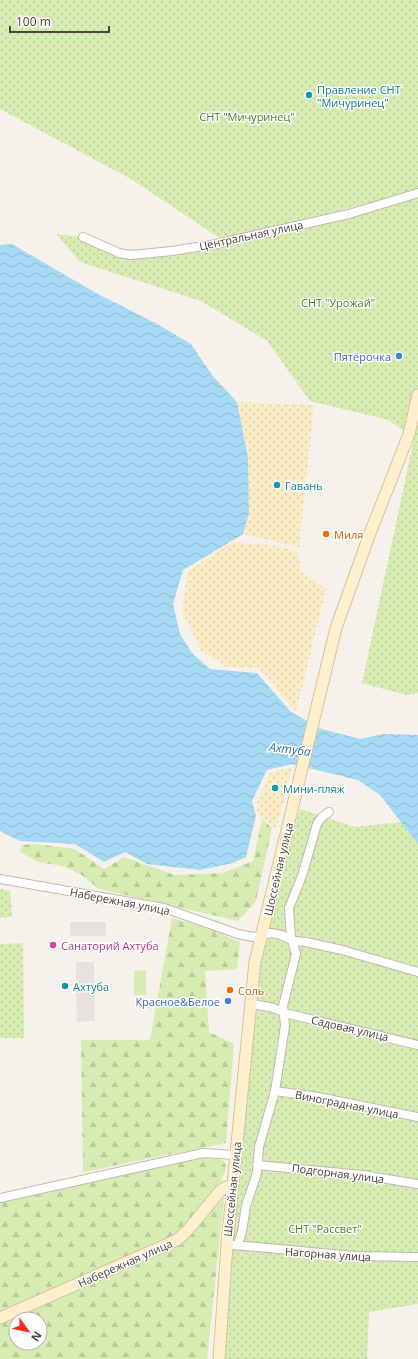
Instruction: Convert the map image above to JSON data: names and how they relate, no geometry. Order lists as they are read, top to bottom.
{
  "streets": {
    "street": [
      "Центральная улица",
      "Шоссейная улица",
      "Набережная улица",
      "Садовая улица",
      "Виноградная улица",
      "Подгорная улица",
      "Нагорная улица"
    ]
  },
  "crossings": [
    ["Шоссейная улица", "Набережная улица"],
    ["Шоссейная улица", "Садовая улица"],
    ["Шоссейная улица", "Нагорная улица"]
  ],
  "water": ["Ахтуба"],
  "parks": ["СНТ \"Мичуринец\"", "СНТ \"Урожай\"", "СНТ \"Рассвет\""],
  "places": [
    "Правление СНТ \"Мичуринец\"",
    "Пятёрочка",
    "Гавань",
    "Миля",
    "Мини-пляж",
    "Санаторий Ахтуба",
    "Ахтуба",
    "Соль",
    "Красное&Белое"
  ],
  "scale_bar": "100 m",
  "north": "bottom right"
}
